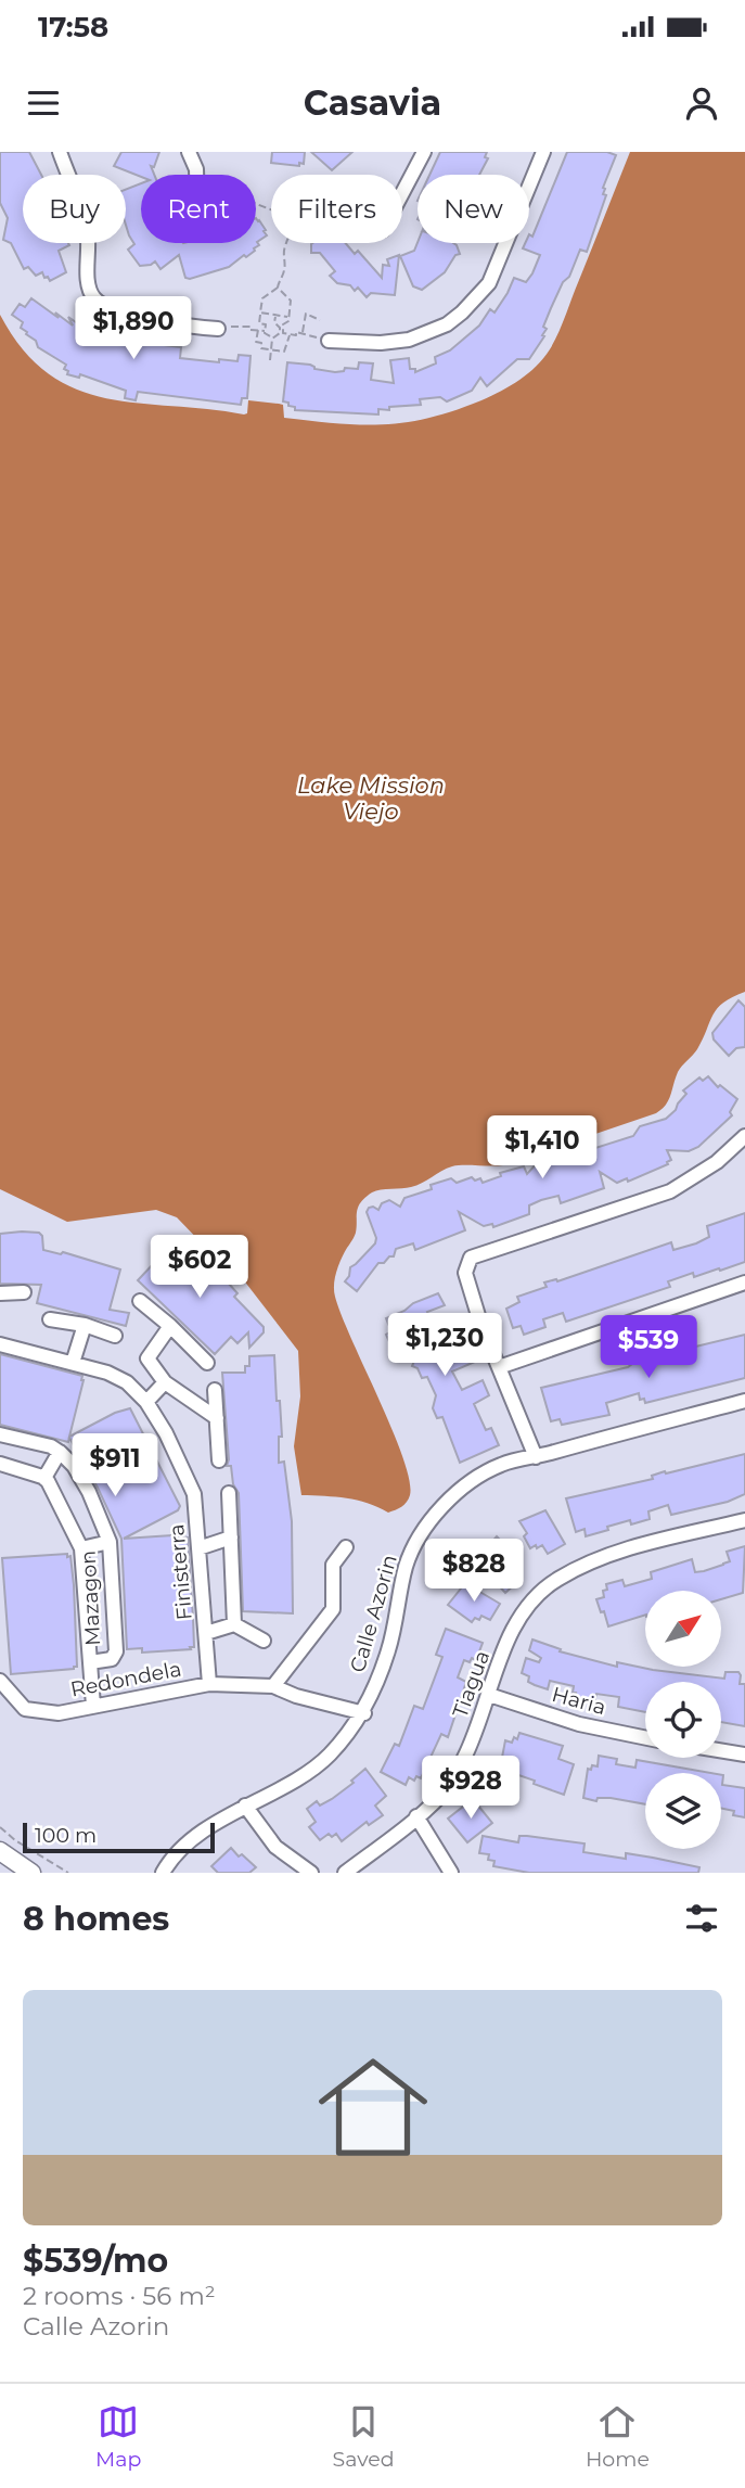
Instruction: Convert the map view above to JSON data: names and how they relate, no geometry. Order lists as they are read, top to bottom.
{
  "streets": {
    "street": [
      "Finisterra",
      "Mazagon",
      "Calle Azorin",
      "Redondela",
      "Tiagua",
      "Haria"
    ]
  },
  "crossings": [
    ["Finisterra", "Redondela"],
    ["Mazagon", "Redondela"],
    ["Calle Azorin", "Redondela"],
    ["Tiagua", "Haria"]
  ],
  "water": ["Lake Mission Viejo"],
  "scale_bar": "100 m",
  "north": "top right",
  "page": {
    "status": "17:58",
    "header": "Casavia",
    "chip": [
      "Buy",
      "Rent",
      "Filters",
      "New"
    ],
    "price": [
      "$1,890",
      "$1,410",
      "$602",
      "$1,230",
      "$539",
      "$911",
      "$828",
      "$928"
    ],
    "scale": "100 m",
    "heading": "8 homes",
    "list": [
      {
        "name": "$539/mo",
        "note": "2 rooms · 56 m² · Calle Azorin"
      }
    ],
    "tabs": ["Map", "Saved", "Home"]
  }
}
